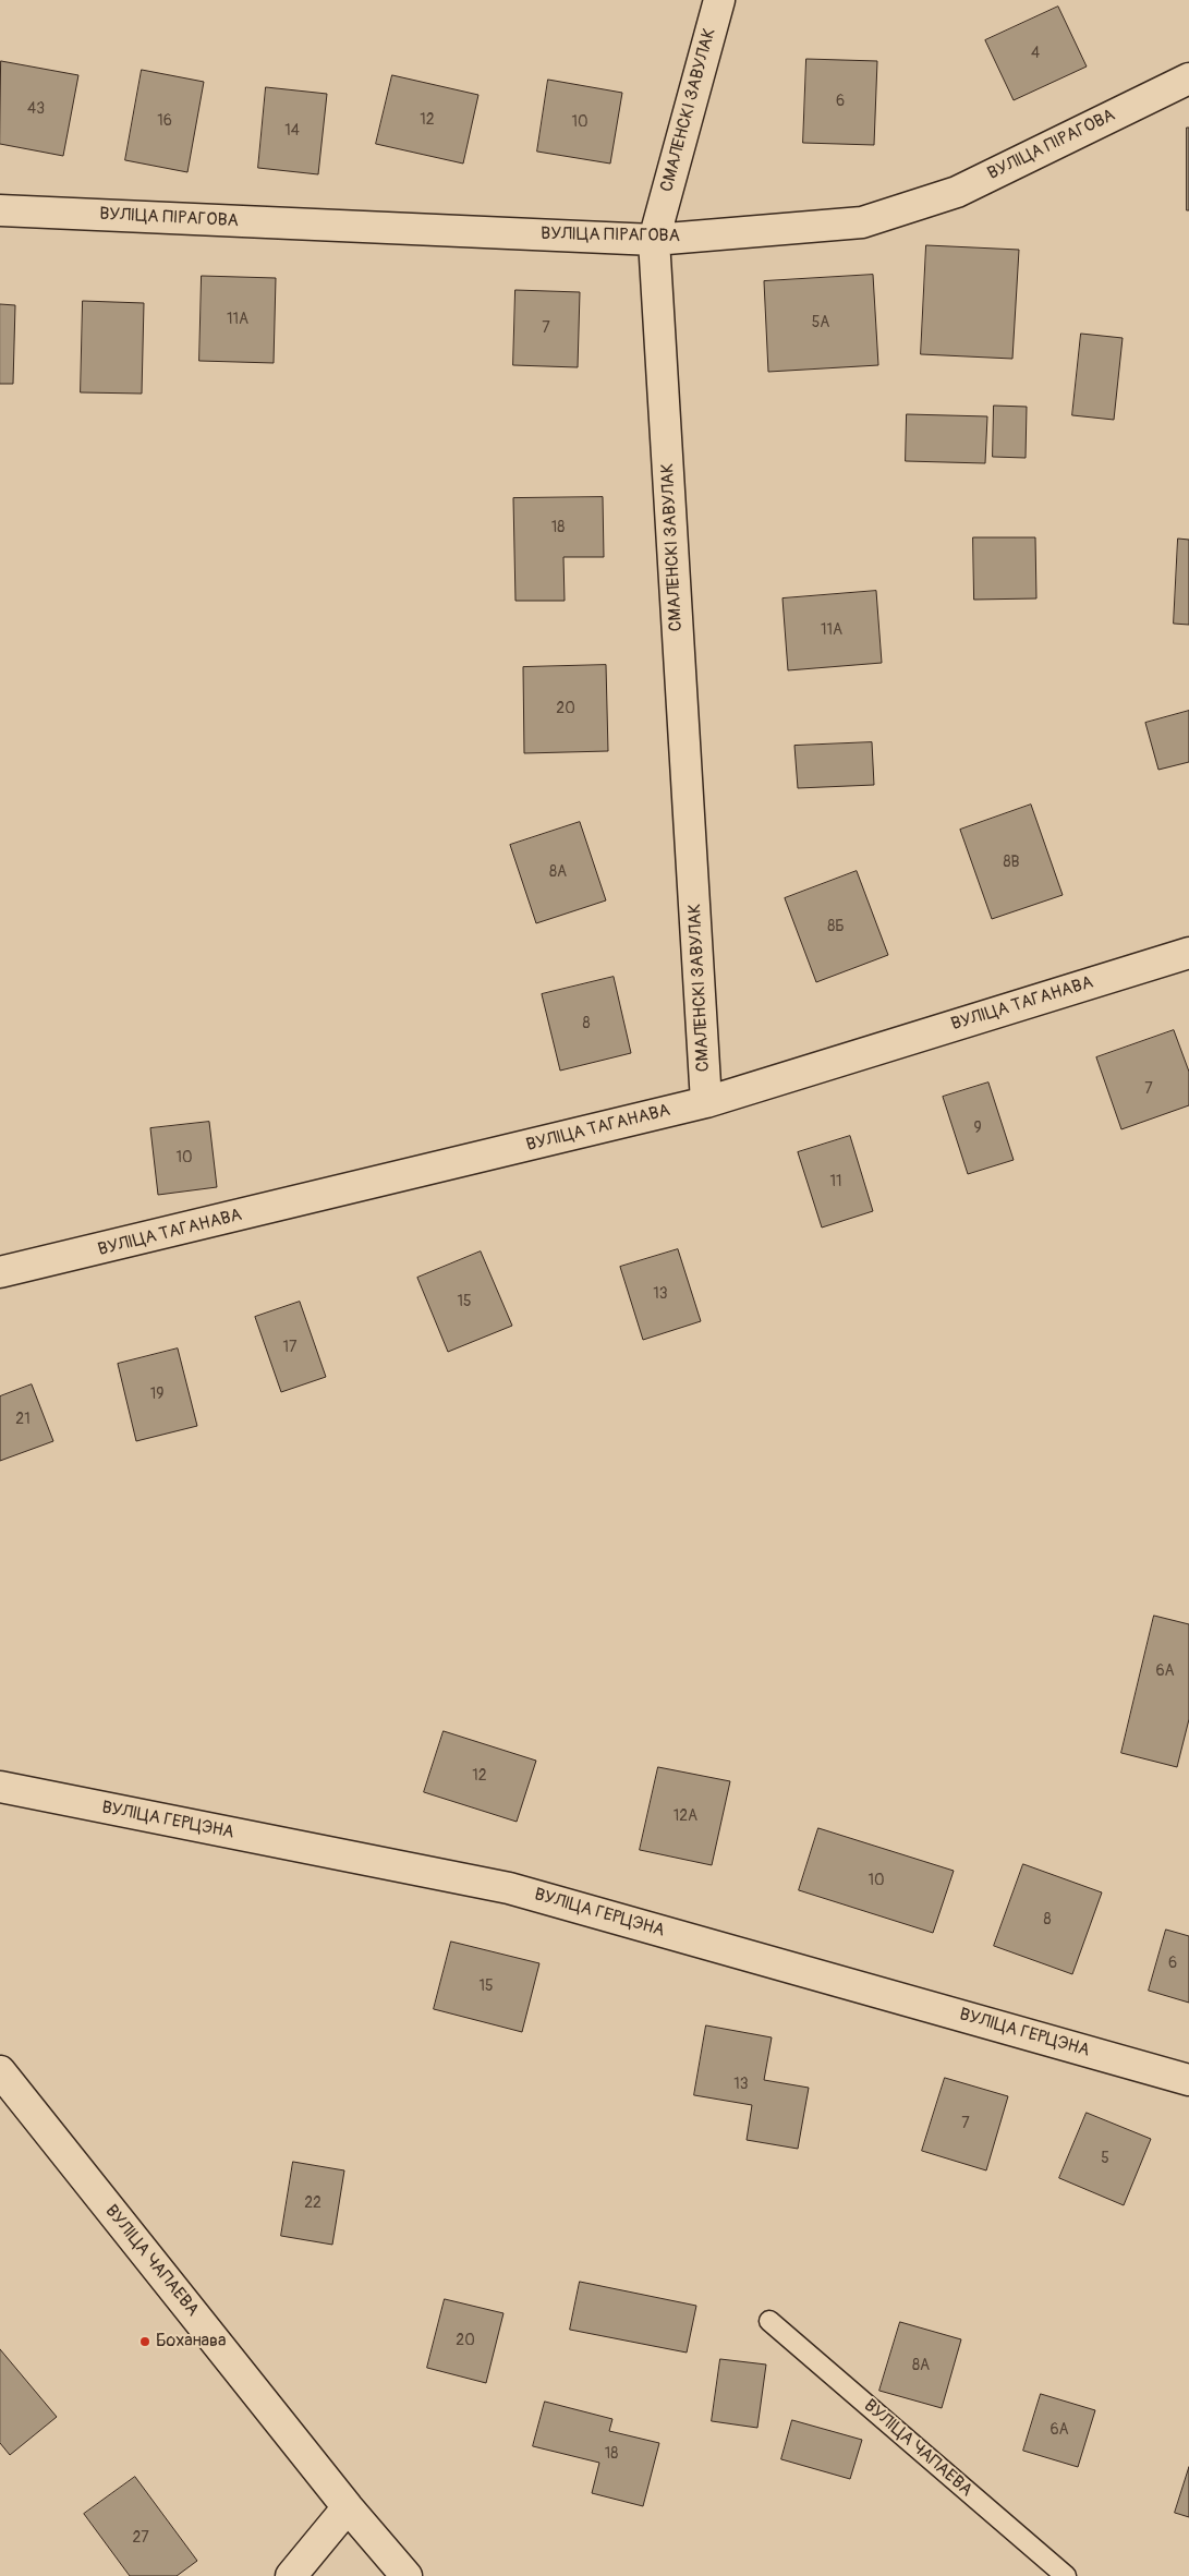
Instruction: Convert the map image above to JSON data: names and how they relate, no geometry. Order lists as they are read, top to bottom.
{
  "streets": {
    "street": [
      "СМАЛЕНСКІ ЗАВУЛАК",
      "ВУЛІЦА ПІРАГОВА",
      "ВУЛІЦА ТАГАНАВА",
      "ВУЛІЦА ГЕРЦЭНА",
      "ВУЛІЦА ЧАПАЕВА"
    ]
  },
  "crossings": [
    ["СМАЛЕНСКІ ЗАВУЛАК", "ВУЛІЦА ПІРАГОВА"],
    ["СМАЛЕНСКІ ЗАВУЛАК", "ВУЛІЦА ТАГАНАВА"]
  ],
  "places": ["Боханава"],
  "house_numbers": [
    "4",
    "6",
    "43",
    "12",
    "16",
    "10",
    "14",
    "11А",
    "5А",
    "7",
    "18",
    "11А",
    "20",
    "8В",
    "8А",
    "8Б",
    "8",
    "7",
    "9",
    "10",
    "11",
    "13",
    "15",
    "17",
    "19",
    "21",
    "6А",
    "12",
    "12А",
    "10",
    "8",
    "6",
    "15",
    "13",
    "7",
    "5",
    "22",
    "20",
    "8А",
    "6А",
    "18",
    "27"
  ]
}
